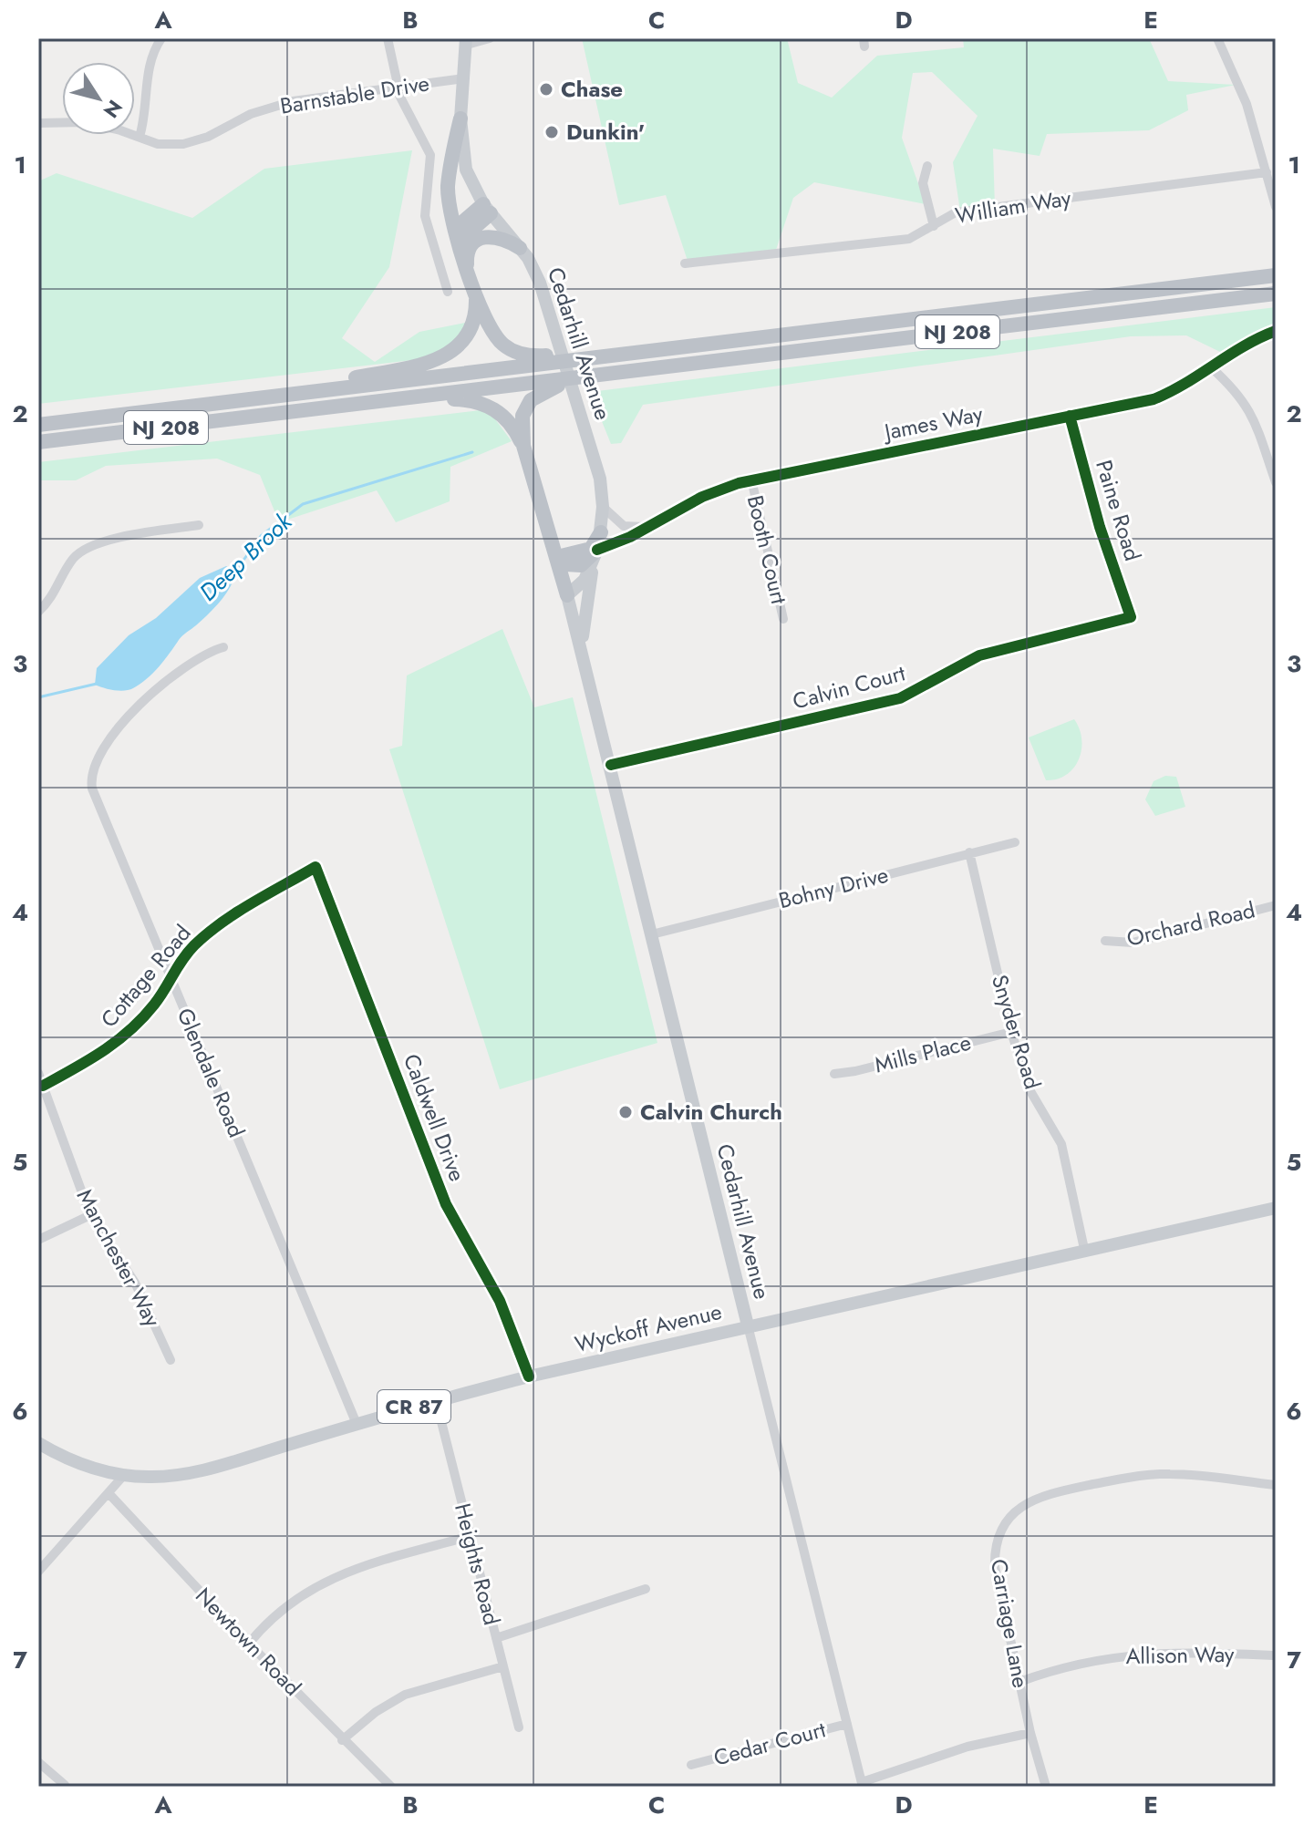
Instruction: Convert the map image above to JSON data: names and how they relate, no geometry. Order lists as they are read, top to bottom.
{
  "streets": {
    "highway": ["NJ 208"],
    "main road": ["Cedarhill Avenue", "Wyckoff Avenue", "CR 87"],
    "street": [
      "Barnstable Drive",
      "William Way",
      "James Way",
      "Paine Road",
      "Booth Court",
      "Calvin Court",
      "Bohny Drive",
      "Orchard Road",
      "Cottage Road",
      "Snyder Road",
      "Mills Place",
      "Glendale Road",
      "Caldwell Drive",
      "Manchester Way",
      "Heights Road",
      "Carriage Lane",
      "Newtown Road",
      "Allison Way",
      "Cedar Court"
    ]
  },
  "crossings": [
    ["Barnstable Drive", "Cedarhill Avenue"],
    ["Cedarhill Avenue", "James Way"],
    ["Cedarhill Avenue", "Calvin Court"],
    ["Cedarhill Avenue", "Bohny Drive"],
    ["Cedarhill Avenue", "Wyckoff Avenue"],
    ["Cedarhill Avenue", "Cedar Court"],
    ["James Way", "Paine Road"],
    ["James Way", "Booth Court"],
    ["Paine Road", "Calvin Court"],
    ["Bohny Drive", "Snyder Road"],
    ["Cottage Road", "Glendale Road"],
    ["Cottage Road", "Caldwell Drive"],
    ["Cottage Road", "Manchester Way"],
    ["Snyder Road", "Mills Place"],
    ["Snyder Road", "Wyckoff Avenue"],
    ["Glendale Road", "Wyckoff Avenue"],
    ["Caldwell Drive", "Wyckoff Avenue"],
    ["Wyckoff Avenue", "Heights Road"],
    ["Carriage Lane", "Allison Way"]
  ],
  "water": ["Deep Brook"],
  "places": ["Chase", "Dunkin'", "Calvin Church"],
  "north": "bottom right",
  "grid": {
    "columns": [
      "A",
      "B",
      "C",
      "D",
      "E"
    ],
    "rows": [
      "1",
      "2",
      "3",
      "4",
      "5",
      "6",
      "7"
    ]
  }
}
